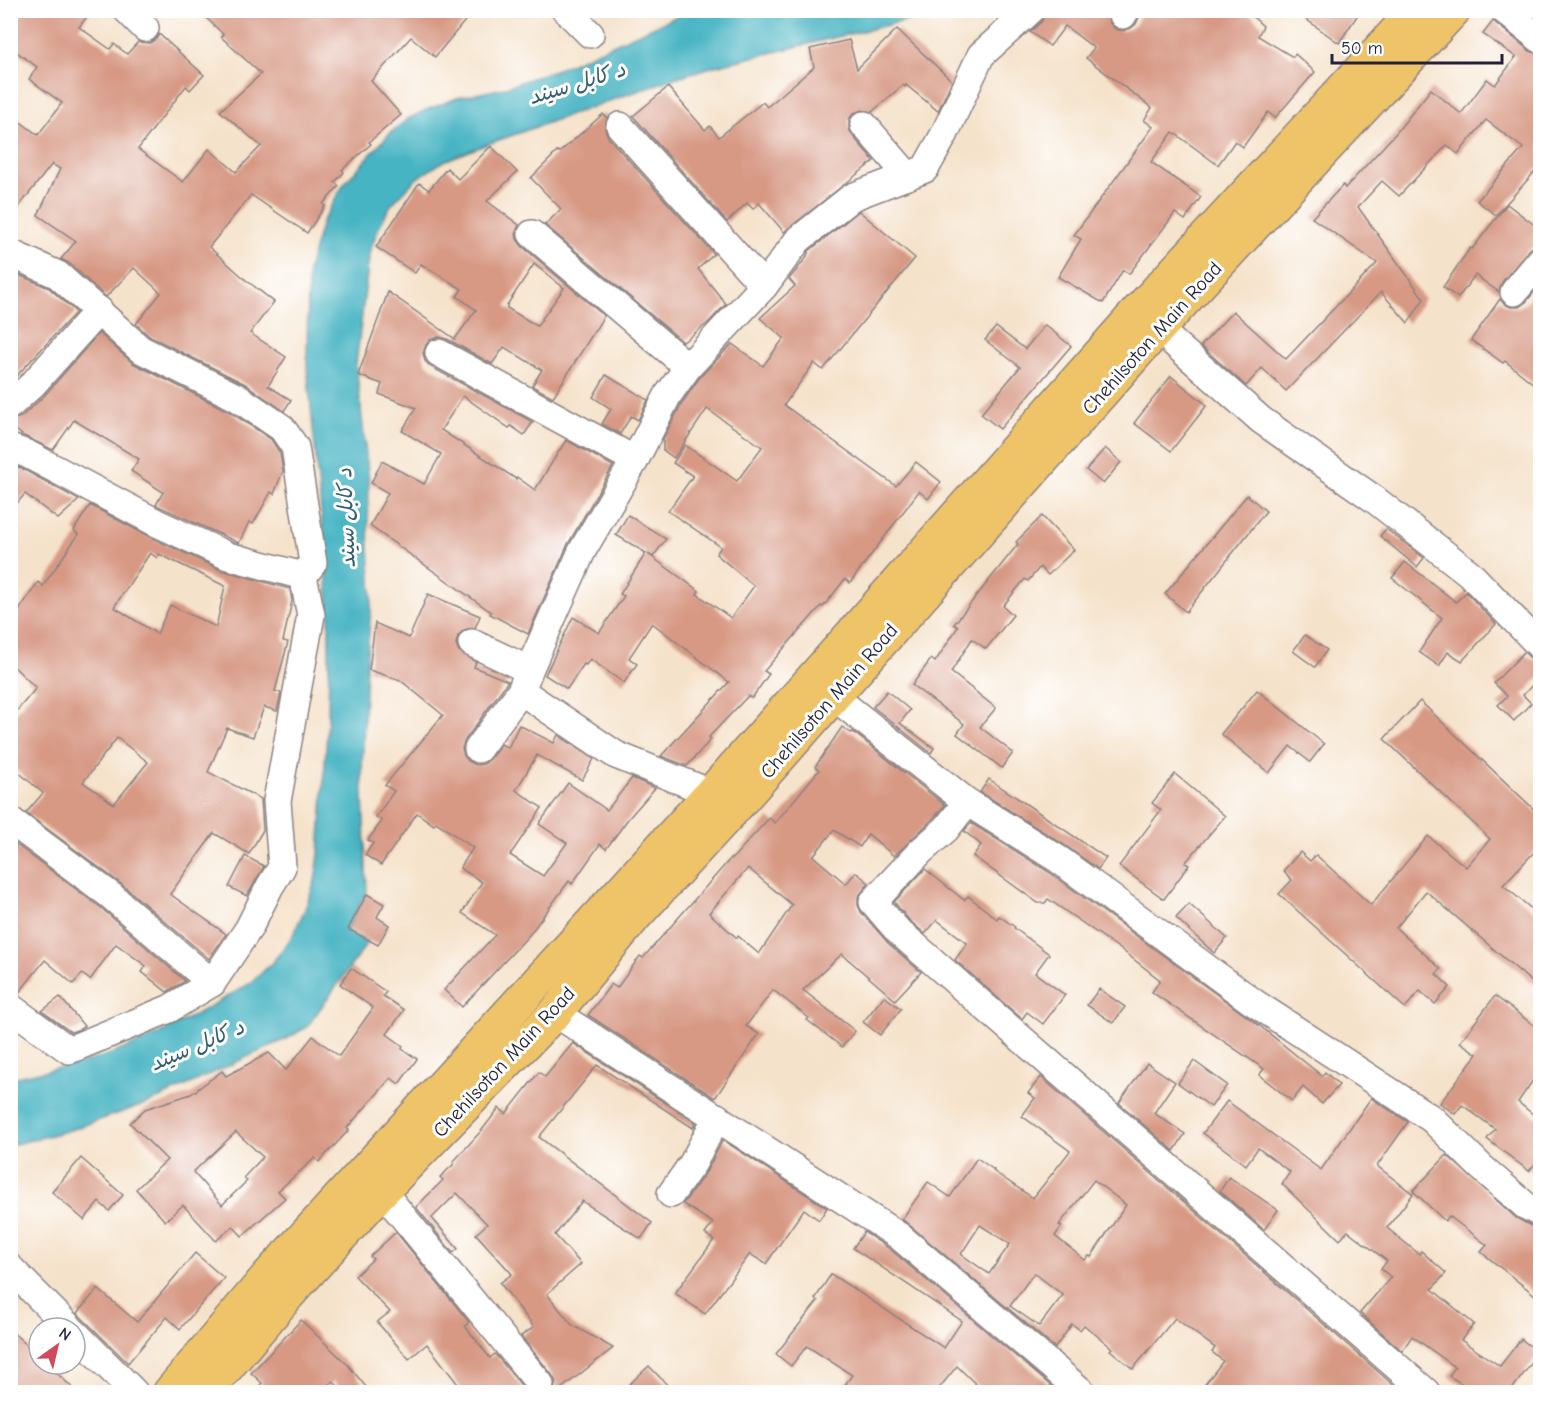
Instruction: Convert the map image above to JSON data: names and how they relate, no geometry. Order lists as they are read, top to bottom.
{
  "streets": {
    "main road": ["Chehilsoton Main Road"]
  },
  "water": ["د کابل سيند"],
  "scale_bar": "50 m",
  "north": "top right"
}
